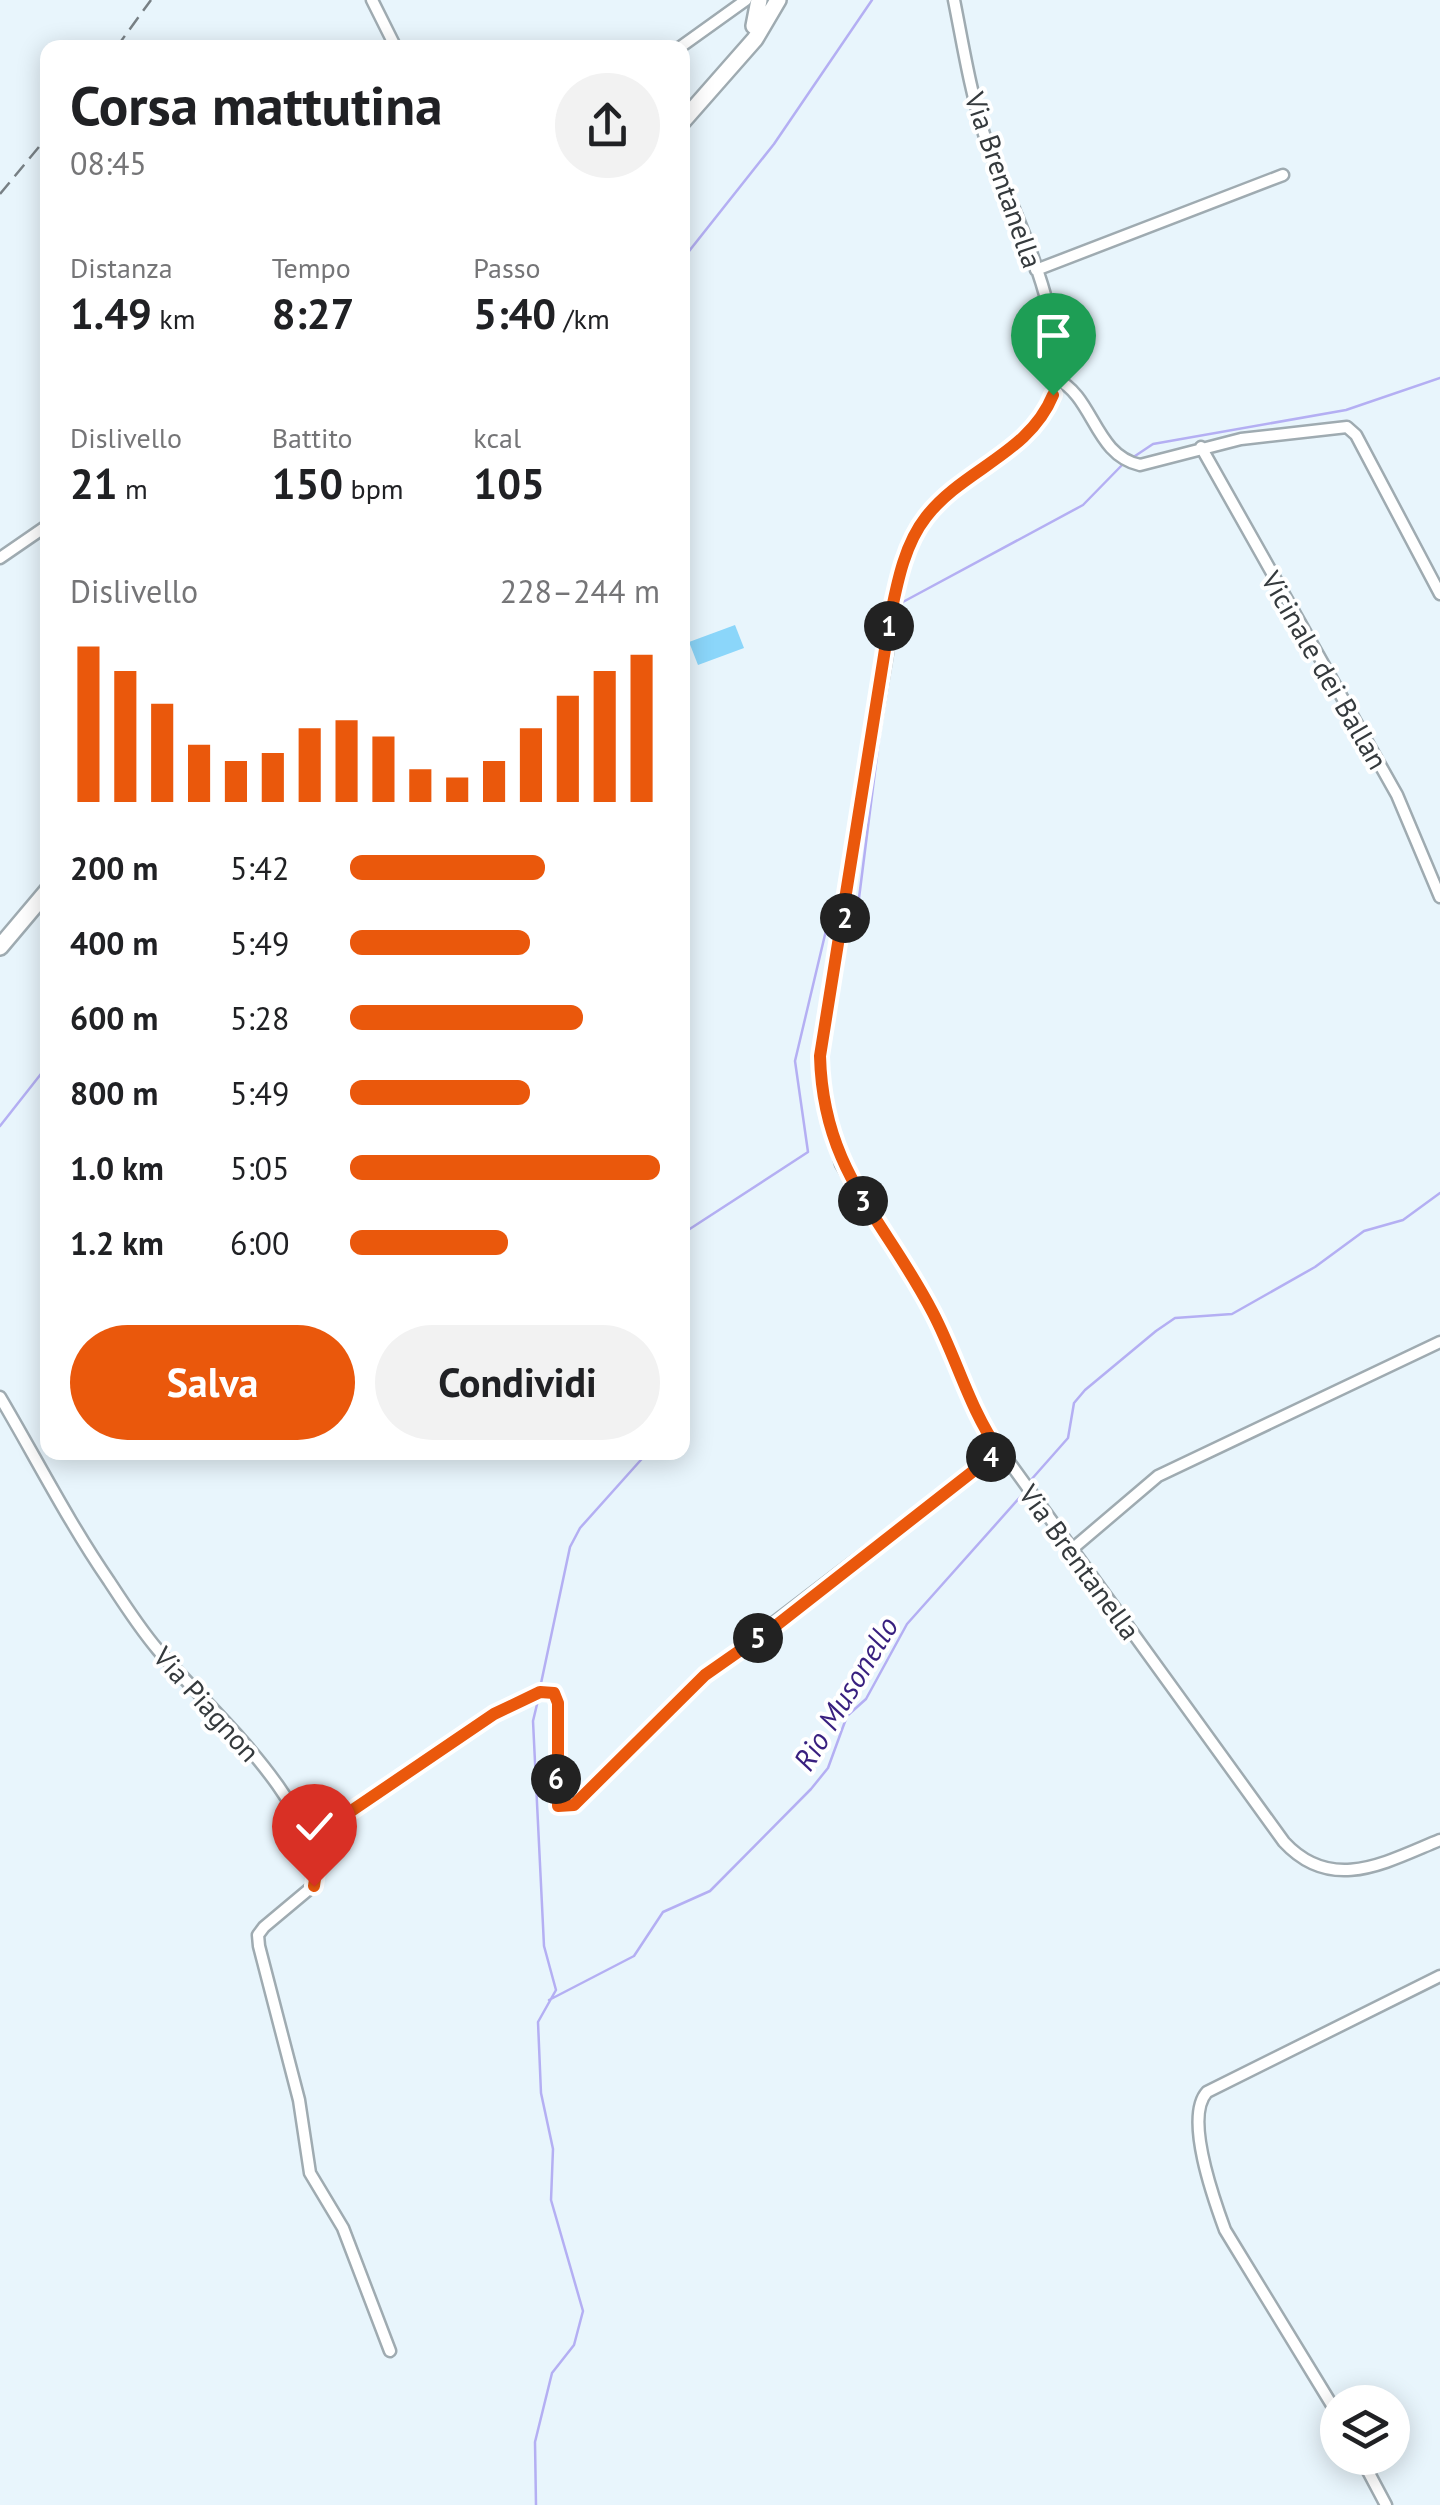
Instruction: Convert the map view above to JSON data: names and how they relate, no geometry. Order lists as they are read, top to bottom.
{
  "streets": {
    "street": ["Via Brentanella", "Vicinale dei Ballan", "Via Piagnon"]
  },
  "water": ["Rio Musonello"],
  "page": {
    "heading": ["Corsa mattutina", "08:45"],
    "stats": [
      ["Distanza", "1.49 km"],
      ["Tempo", "8:27"],
      ["Passo", "5:40 /km"],
      ["Dislivello", "21 m"],
      ["Battito", "150 bpm"],
      ["kcal", "105"]
    ],
    "chart": ["Dislivello", "228–244 m"],
    "pins": [
      "1",
      "2",
      "3",
      "4",
      "5",
      "6"
    ],
    "list": [
      {
        "name": "200 m",
        "note": "5:42"
      },
      {
        "name": "400 m",
        "note": "5:49"
      },
      {
        "name": "600 m",
        "note": "5:28"
      },
      {
        "name": "800 m",
        "note": "5:49"
      },
      {
        "name": "1.0 km",
        "note": "5:05"
      },
      {
        "name": "1.2 km",
        "note": "6:00"
      }
    ],
    "buttons": ["Salva", "Condividi"]
  }
}
